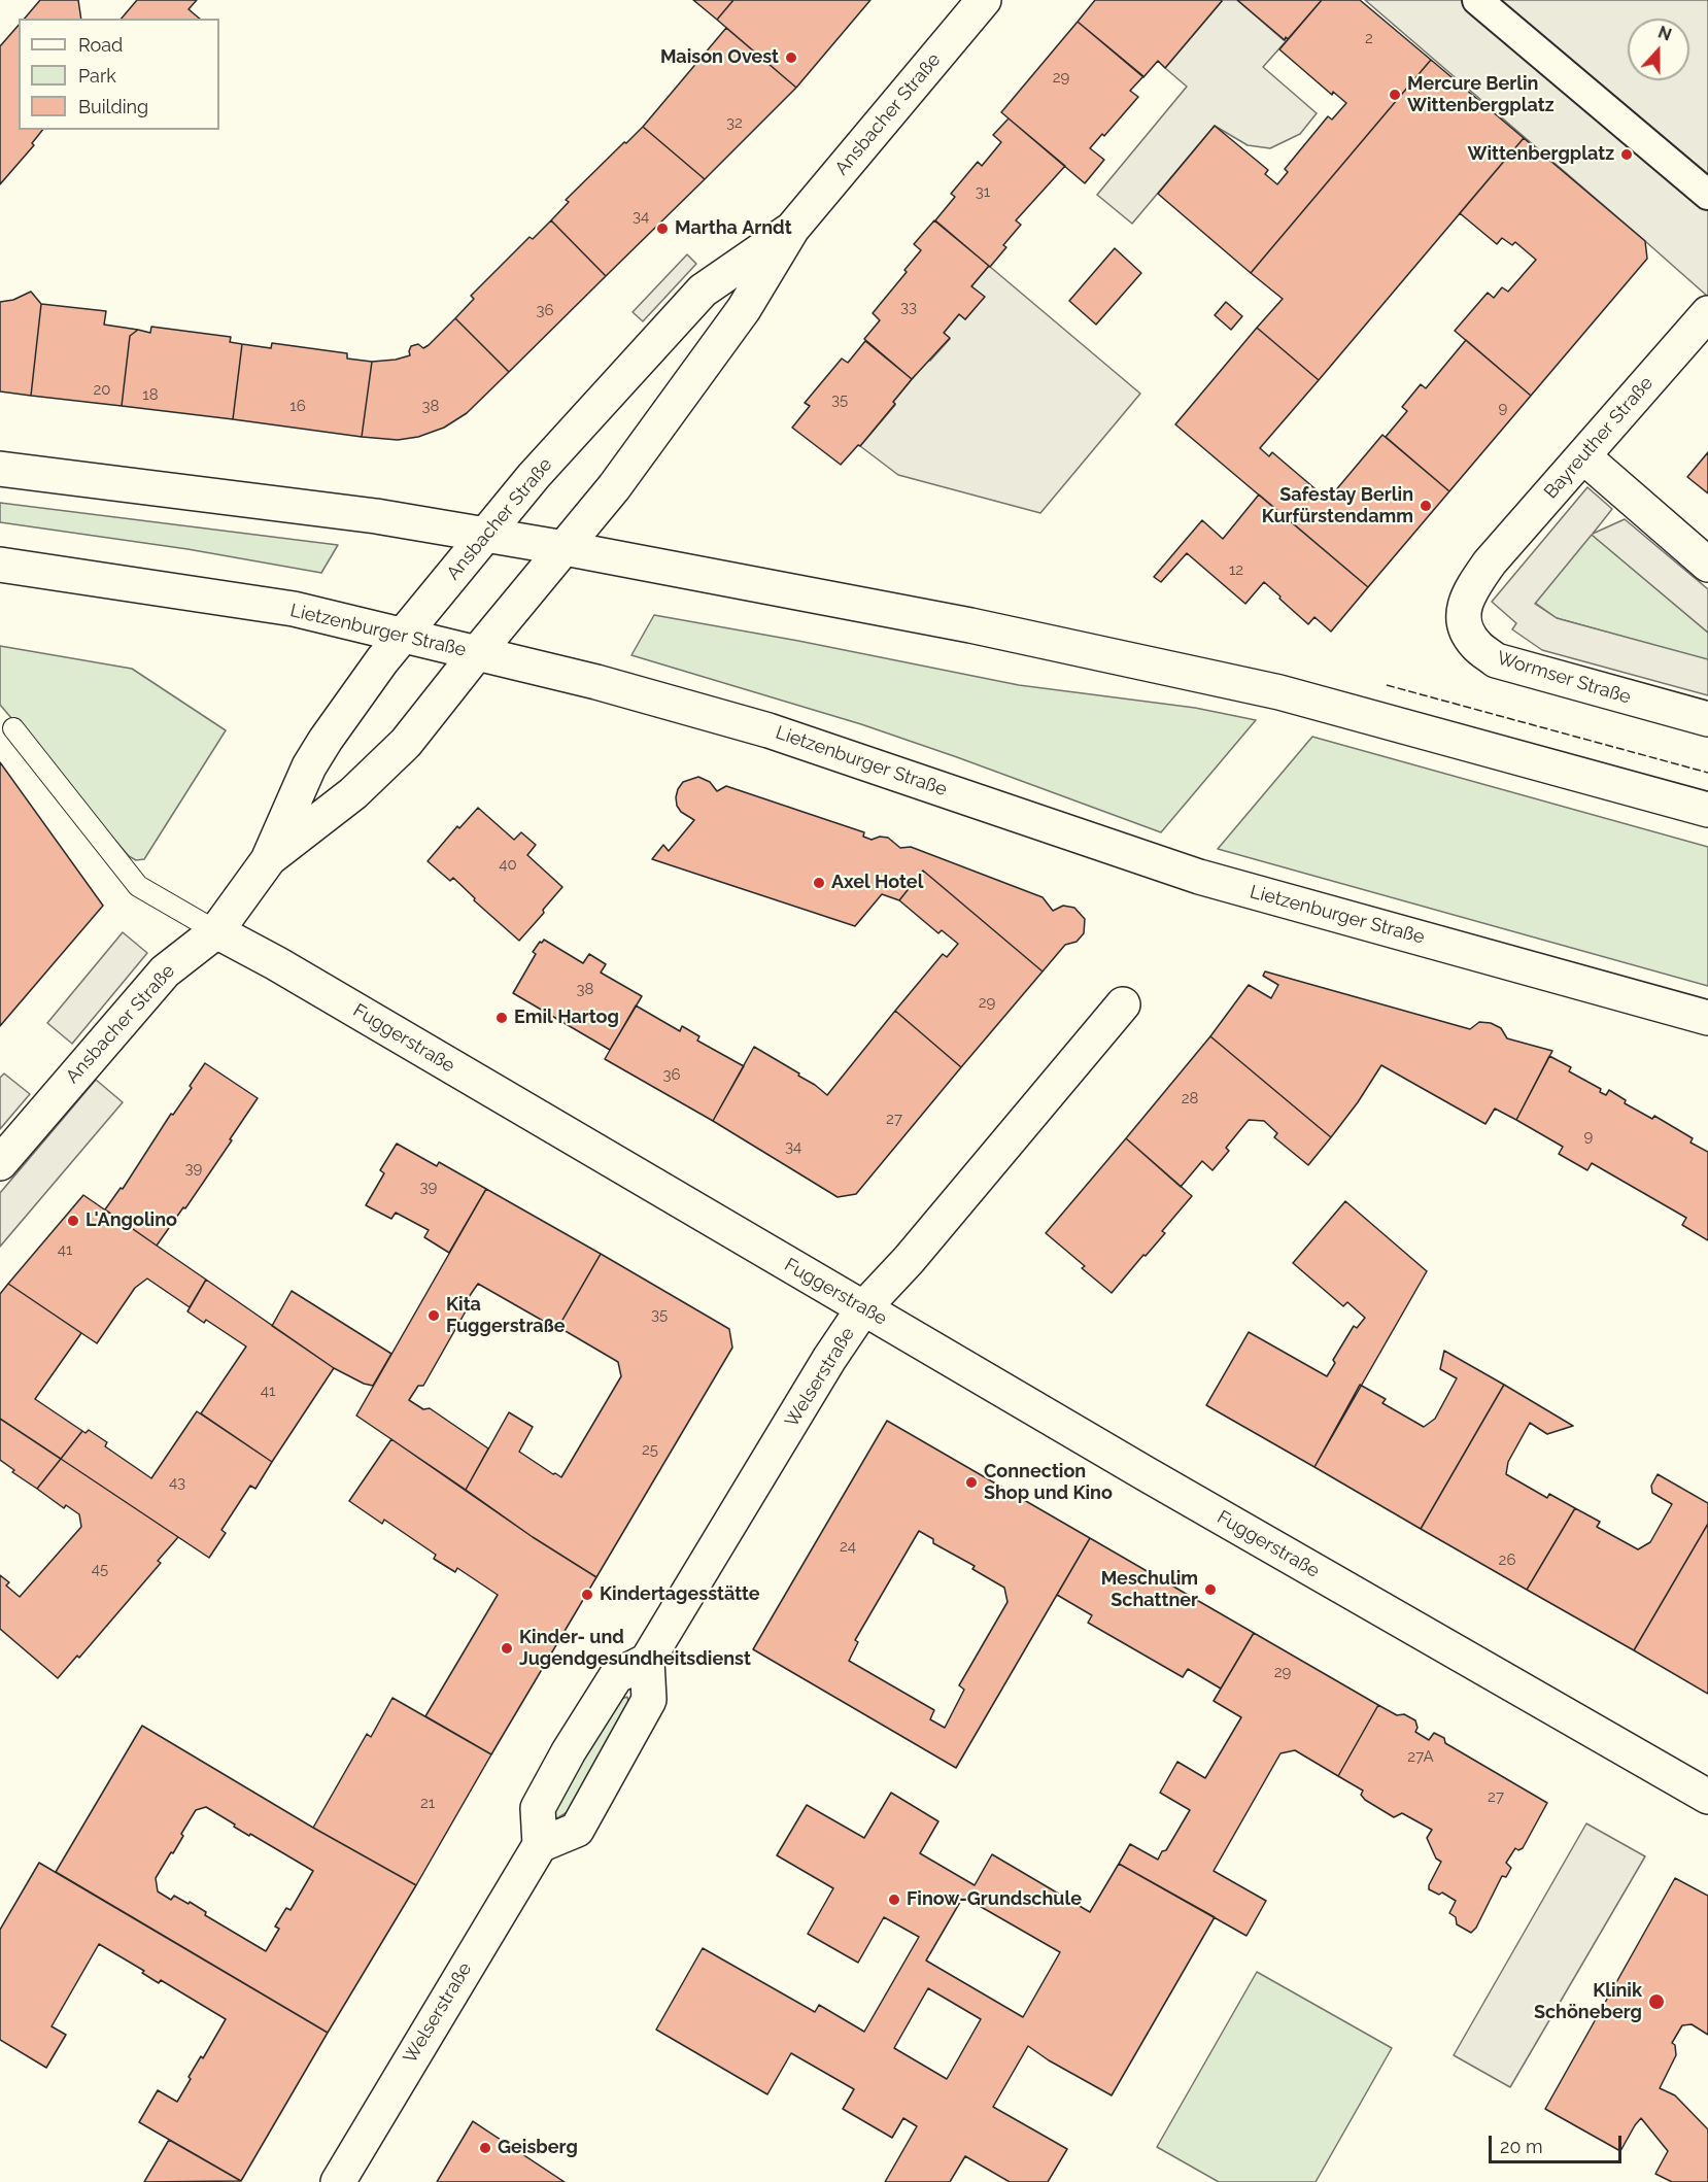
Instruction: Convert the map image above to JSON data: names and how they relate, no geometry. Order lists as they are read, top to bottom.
{
  "streets": {
    "street": [
      "Ansbacher Straße",
      "Bayreuther Straße",
      "Lietzenburger Straße",
      "Wormser Straße",
      "Fuggerstraße",
      "Welserstraße"
    ]
  },
  "crossings": [
    ["Ansbacher Straße", "Lietzenburger Straße"],
    ["Ansbacher Straße", "Fuggerstraße"],
    ["Bayreuther Straße", "Wormser Straße"],
    ["Fuggerstraße", "Welserstraße"]
  ],
  "places": [
    "Maison Ovest",
    "Mercure Berlin Wittenbergplatz",
    "Wittenbergplatz",
    "Martha Arndt",
    "Safestay Berlin Kurfürstendamm",
    "Axel Hotel",
    "Emil Hartog",
    "L'Angolino",
    "Kita Fuggerstraße",
    "Connection Shop und Kino",
    "Meschulim Schattner",
    "Kindertagesstätte",
    "Kinder- und Jugendgesundheitsdienst",
    "Finow-Grundschule",
    "Klinik Schöneberg",
    "Geisberg"
  ],
  "house_numbers": [
    "2",
    "29",
    "32",
    "31",
    "34",
    "33",
    "36",
    "20",
    "18",
    "35",
    "16",
    "38",
    "9",
    "12",
    "40",
    "38",
    "29",
    "36",
    "28",
    "27",
    "9",
    "34",
    "39",
    "39",
    "41",
    "35",
    "41",
    "25",
    "43",
    "24",
    "26",
    "45",
    "29",
    "27A",
    "27",
    "21"
  ],
  "legend": ["Road", "Park", "Building"],
  "scale_bar": "20 m",
  "north": "top"
}
